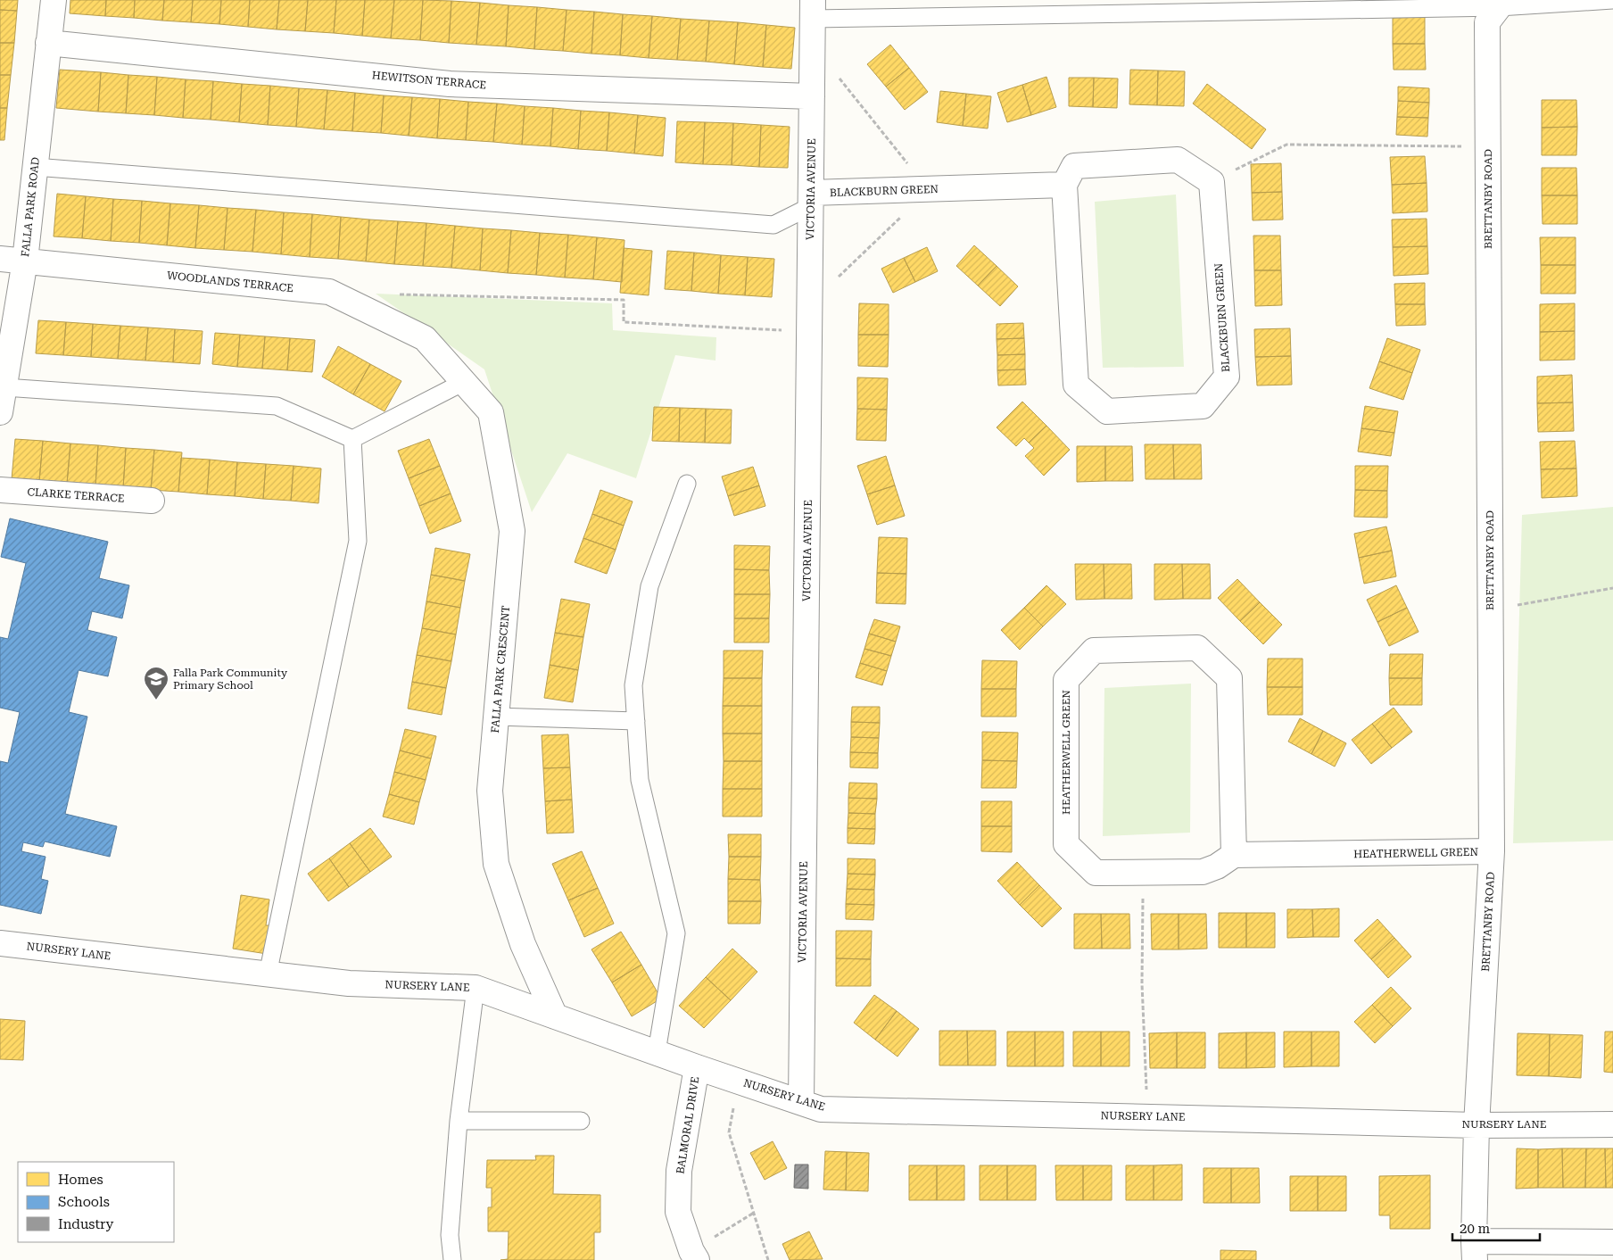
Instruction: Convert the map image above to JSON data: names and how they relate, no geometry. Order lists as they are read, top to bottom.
{
  "streets": {
    "street": [
      "HEWITSON TERRACE",
      "VICTORIA AVENUE",
      "BLACKBURN GREEN",
      "BRETTANBY ROAD",
      "FALLA PARK ROAD",
      "WOODLANDS TERRACE",
      "CLARKE TERRACE",
      "FALLA PARK CRESCENT",
      "HEATHERWELL GREEN",
      "NURSERY LANE",
      "BALMORAL DRIVE"
    ]
  },
  "crossings": [
    ["HEWITSON TERRACE", "VICTORIA AVENUE"],
    ["HEWITSON TERRACE", "FALLA PARK ROAD"],
    ["VICTORIA AVENUE", "BLACKBURN GREEN"],
    ["VICTORIA AVENUE", "NURSERY LANE"],
    ["BRETTANBY ROAD", "HEATHERWELL GREEN"],
    ["BRETTANBY ROAD", "NURSERY LANE"],
    ["FALLA PARK ROAD", "WOODLANDS TERRACE"],
    ["WOODLANDS TERRACE", "FALLA PARK CRESCENT"],
    ["FALLA PARK CRESCENT", "NURSERY LANE"],
    ["NURSERY LANE", "BALMORAL DRIVE"]
  ],
  "places": {
    "school or university": ["Falla Park Community Primary School"]
  },
  "legend": ["Homes", "Schools", "Industry"],
  "scale_bar": "20 m"
}
